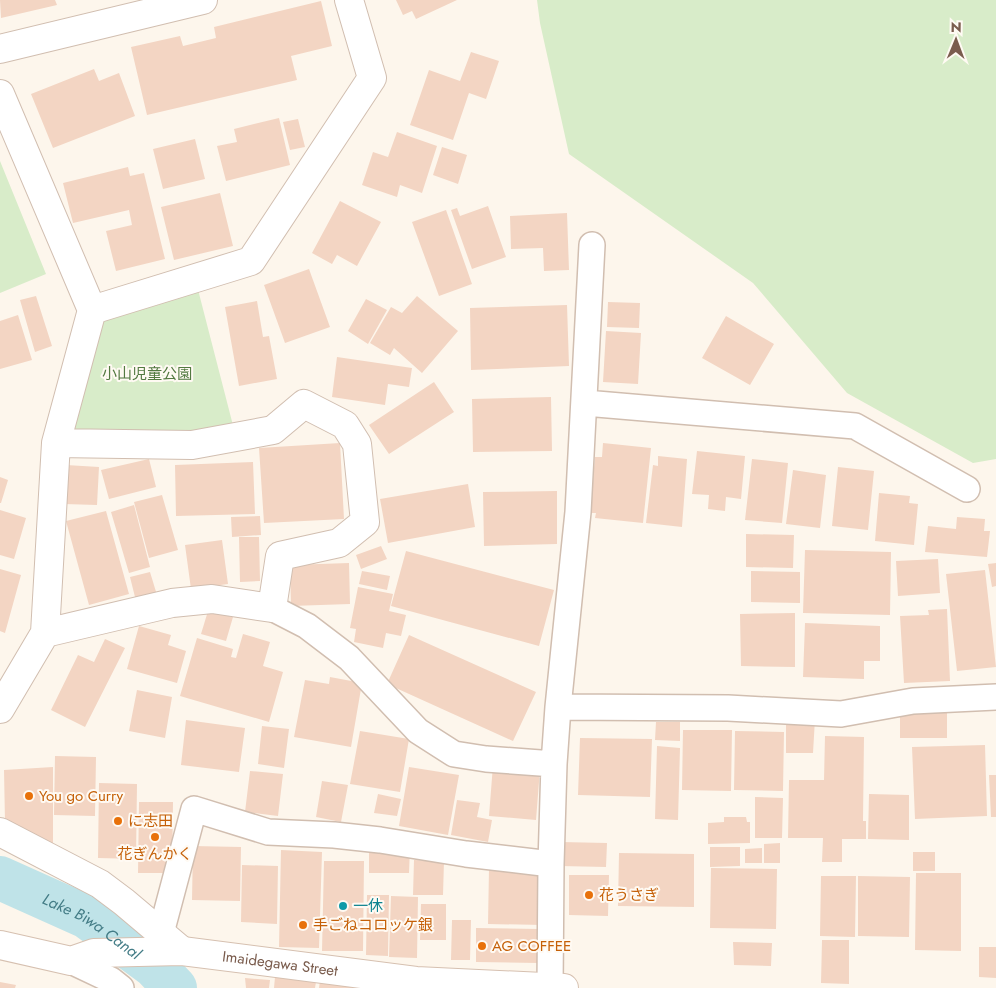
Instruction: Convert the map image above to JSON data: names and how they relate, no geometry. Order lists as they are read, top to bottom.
{
  "streets": {
    "street": ["Imaidegawa Street"]
  },
  "water": ["Lake Biwa Canal"],
  "parks": ["小山児童公園"],
  "places": [
    "You go Curry",
    "に志田",
    "花ぎんかく",
    "花うさぎ",
    "一休",
    "手ごねコロッケ銀",
    "AG COFFEE"
  ],
  "north": "top"
}
